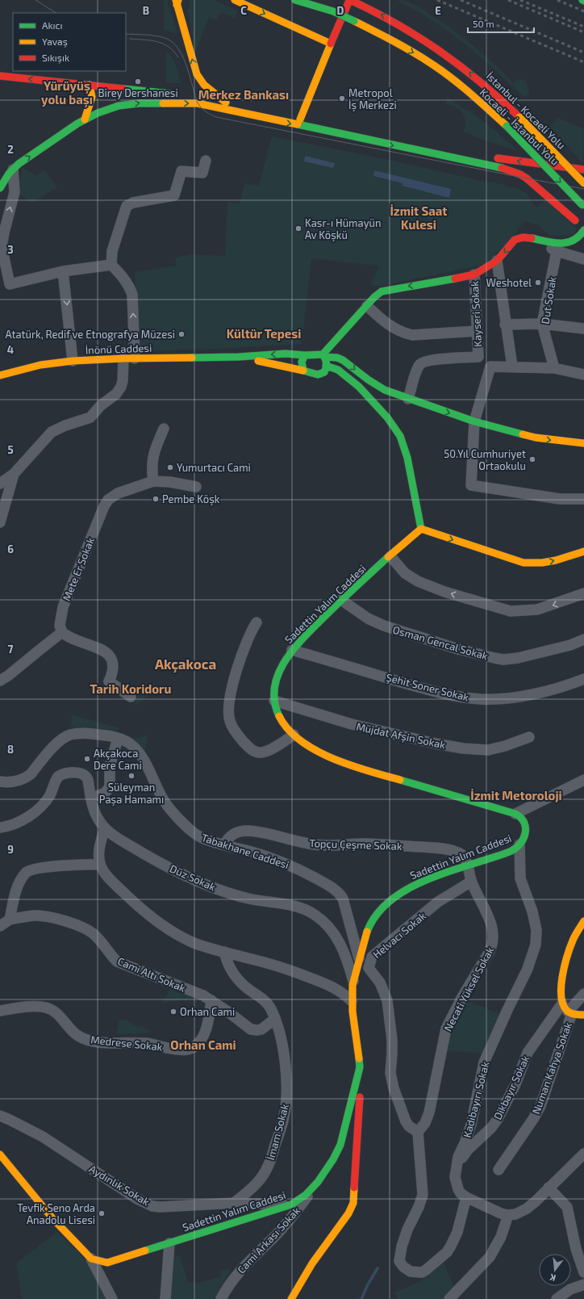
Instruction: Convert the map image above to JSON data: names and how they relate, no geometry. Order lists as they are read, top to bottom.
{
  "streets": {
    "main road": [
      "İstanbul - Kocaeli Yolu",
      "Kocaeli - İstanbul Yolu",
      "İnönü Caddesi",
      "Sadettin Yalım Caddesi"
    ],
    "street": [
      "Dut Sokak",
      "Kayseri Sokak",
      "Mete Er Sokak",
      "Osman Gencal Sokak",
      "Şehit Soner Sokak",
      "Müjdat Afşin Sokak",
      "Topçu Çeşme Sokak",
      "Tabakhane Caddesi",
      "Düz Sokak",
      "Helvacı Sokak",
      "Cami Altı Sokak",
      "Necati Yüksel Sokak",
      "Medrese Sokak",
      "Numan Kahya Sokak",
      "Dikbayır Sokak",
      "Kadıbayırı Sokak",
      "İmam Sokak",
      "Aydınlık Sokak",
      "Cami Arkası Sokak"
    ]
  },
  "crossings": [
    ["Sadettin Yalım Caddesi", "Osman Gencal Sokak"],
    ["Sadettin Yalım Caddesi", "Şehit Soner Sokak"],
    ["Sadettin Yalım Caddesi", "Müjdat Afşin Sokak"],
    ["Sadettin Yalım Caddesi", "Topçu Çeşme Sokak"],
    ["Sadettin Yalım Caddesi", "Tabakhane Caddesi"],
    ["Sadettin Yalım Caddesi", "Düz Sokak"],
    ["Sadettin Yalım Caddesi", "Necati Yüksel Sokak"],
    ["Sadettin Yalım Caddesi", "Kadıbayırı Sokak"],
    ["Sadettin Yalım Caddesi", "Aydınlık Sokak"],
    ["Sadettin Yalım Caddesi", "Cami Arkası Sokak"],
    ["Topçu Çeşme Sokak", "Tabakhane Caddesi"],
    ["Topçu Çeşme Sokak", "Necati Yüksel Sokak"],
    ["Helvacı Sokak", "Necati Yüksel Sokak"],
    ["Cami Altı Sokak", "Medrese Sokak"],
    ["Cami Altı Sokak", "İmam Sokak"],
    ["Numan Kahya Sokak", "Dikbayır Sokak"],
    ["Dikbayır Sokak", "Kadıbayırı Sokak"],
    ["İmam Sokak", "Aydınlık Sokak"]
  ],
  "one_way": ["İstanbul - Kocaeli Yolu", "Kocaeli - İstanbul Yolu"],
  "districts": [
    "Yürüyüş yolu başı",
    "Merkez Bankası",
    "İzmit Saat Kulesi",
    "Kültür Tepesi",
    "Akçakoca",
    "Tarih Koridoru",
    "İzmit Metoroloji",
    "Orhan Cami"
  ],
  "places": [
    "Birey Dershanesi",
    "Metropol İş Merkezi",
    "Kasr-ı Hümayün Av Köşkü",
    "Weshotel",
    "Atatürk, Redif ve Etnografya Müzesi",
    "50.Yıl Cumhuriyet Ortaokulu",
    "Yumurtacı Cami",
    "Pembe Köşk",
    "Akçakoca Dere Cami",
    "Süleyman Paşa Hamamı",
    "Orhan Cami",
    "Tevfik Seno Arda Anadolu Lisesi"
  ],
  "legend": ["Akıcı", "Yavaş", "Sıkışık"],
  "scale_bar": "50 m",
  "north": "bottom",
  "grid": {
    "columns": [
      "B",
      "C",
      "D",
      "E"
    ],
    "rows": [
      "2",
      "3",
      "4",
      "5",
      "6",
      "7",
      "8",
      "9"
    ]
  }
}
